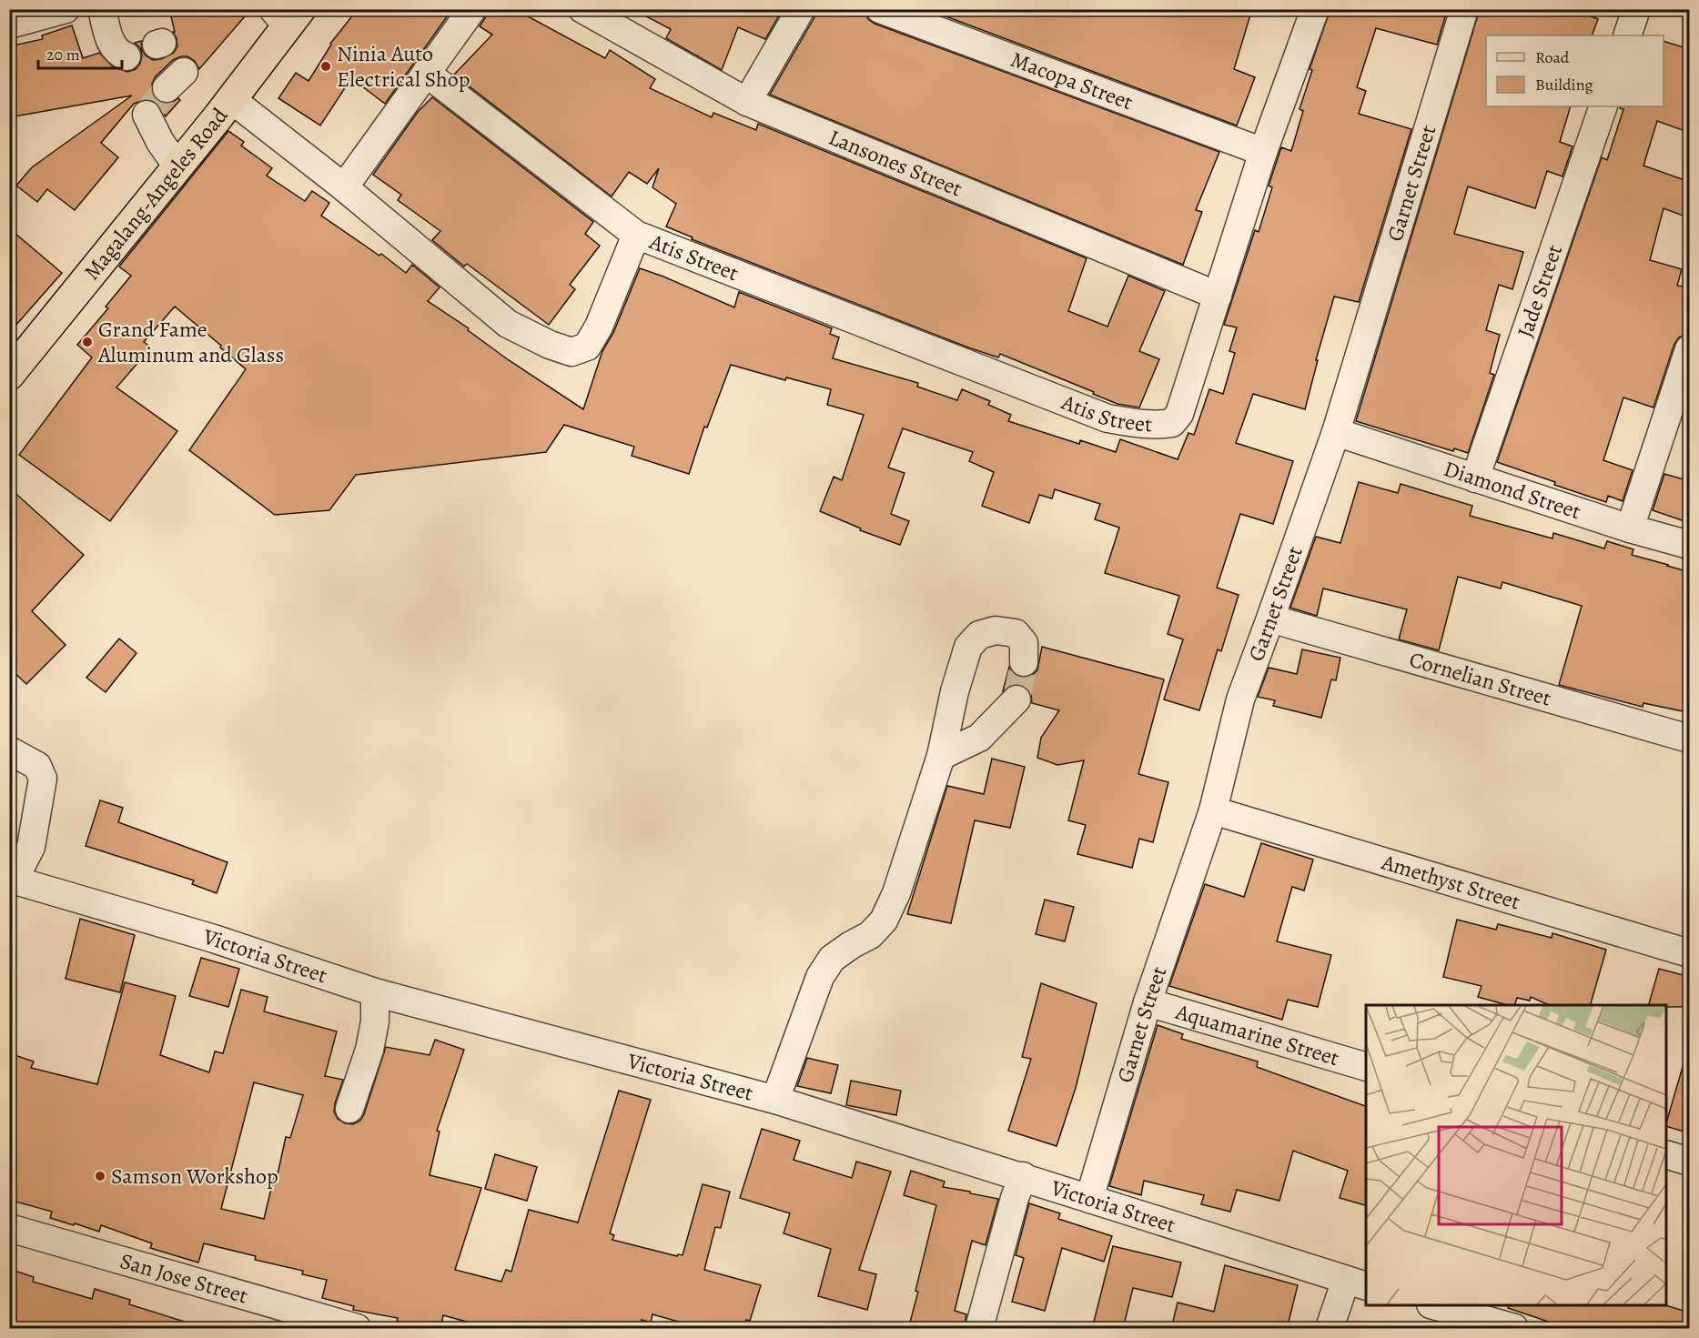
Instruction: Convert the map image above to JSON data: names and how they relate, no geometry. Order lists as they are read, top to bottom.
{
  "streets": {
    "main road": ["Magalang-Angeles Road"],
    "street": [
      "Macopa Street",
      "Lansones Street",
      "Garnet Street",
      "Atis Street",
      "Jade Street",
      "Diamond Street",
      "Cornelian Street",
      "Amethyst Street",
      "Victoria Street",
      "Aquamarine Street",
      "San Jose Street"
    ]
  },
  "crossings": [
    ["Macopa Street", "Atis Street"],
    ["Lansones Street", "Atis Street"],
    ["Garnet Street", "Diamond Street"],
    ["Garnet Street", "Cornelian Street"],
    ["Garnet Street", "Amethyst Street"],
    ["Garnet Street", "Victoria Street"],
    ["Garnet Street", "Aquamarine Street"],
    ["Magalang-Angeles Road", "Atis Street"],
    ["Jade Street", "Diamond Street"]
  ],
  "places": ["Ninia Auto Electrical Shop", "Grand Fame Aluminum and Glass", "Samson Workshop"],
  "legend": ["Road", "Building"],
  "scale_bar": "20 m"
}
